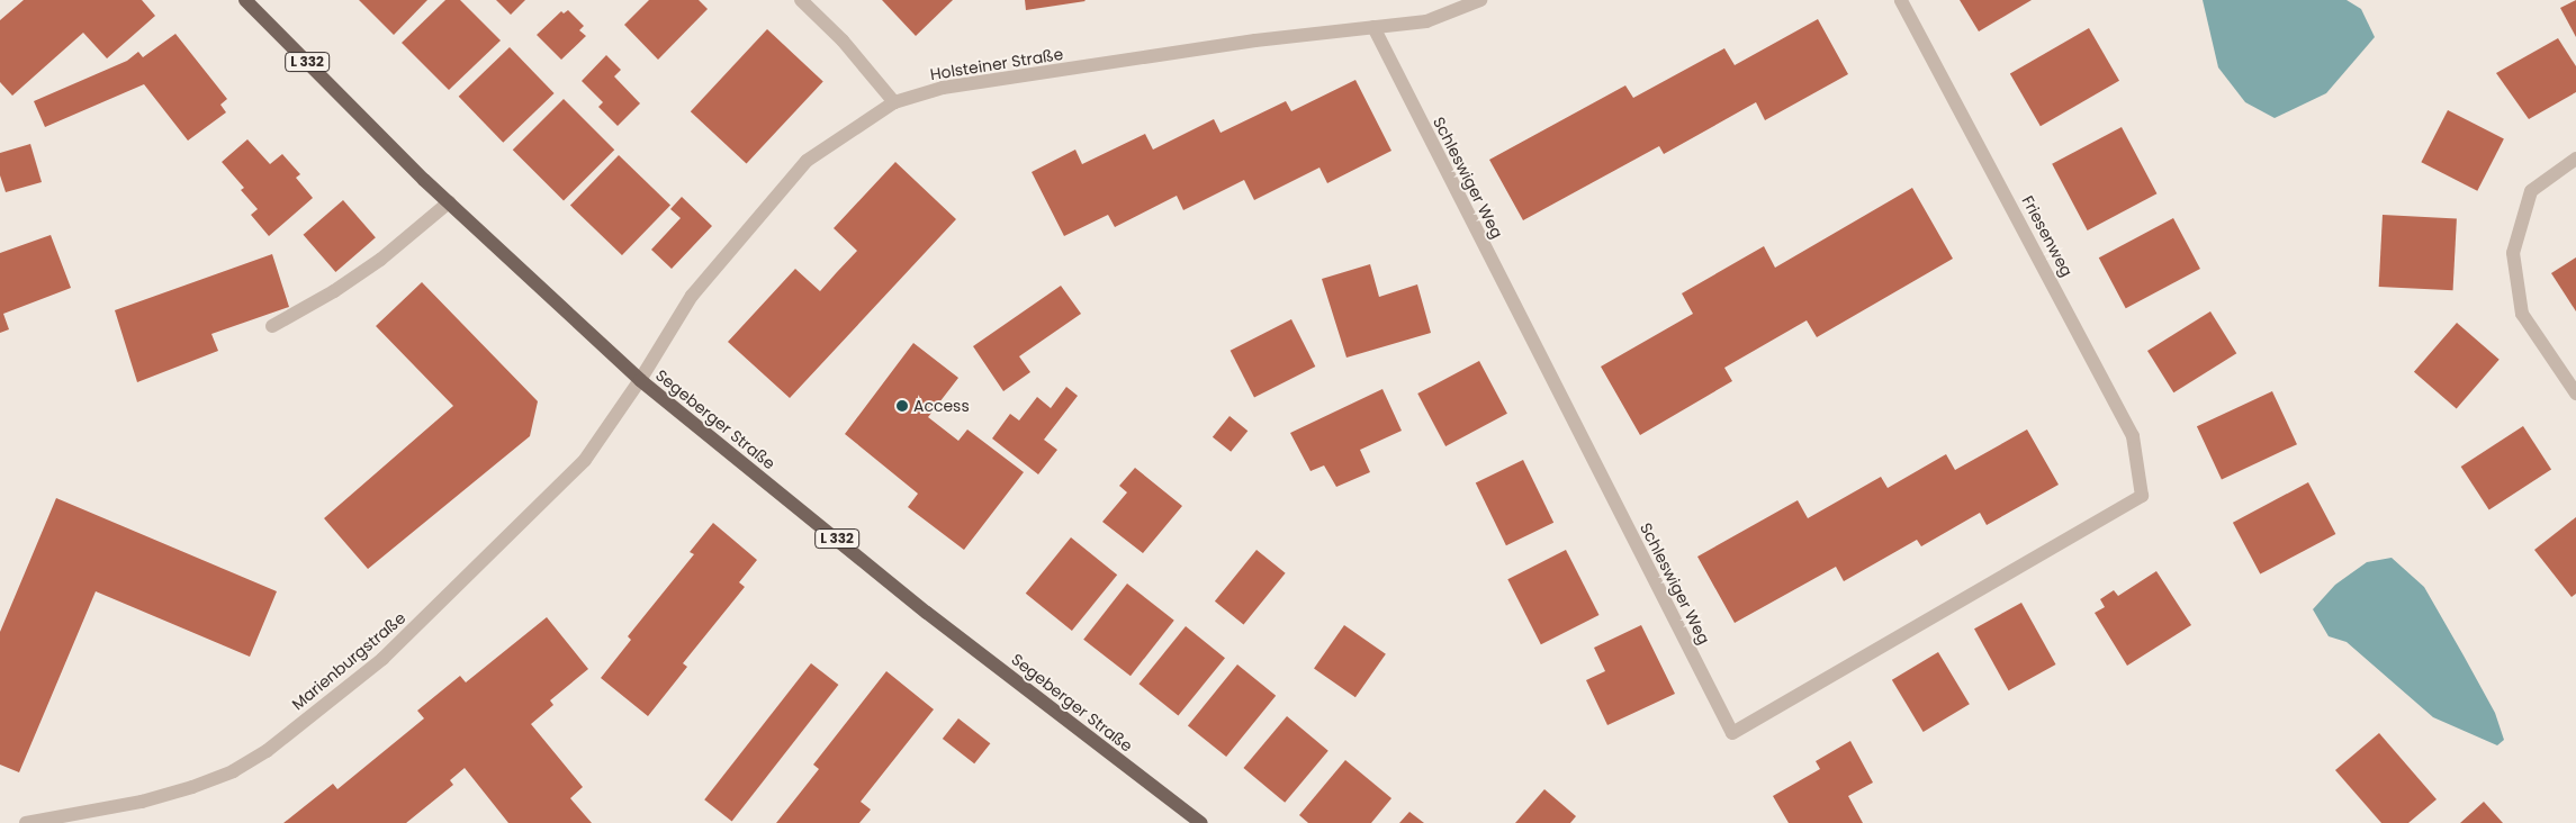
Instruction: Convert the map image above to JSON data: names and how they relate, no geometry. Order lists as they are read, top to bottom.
{
  "streets": {
    "main road": ["L 332", "Segeberger Straße"],
    "street": [
      "Holsteiner Straße",
      "Schleswiger Weg",
      "Friesenweg",
      "Marienburgstraße"
    ]
  },
  "crossings": [
    ["Holsteiner Straße", "Schleswiger Weg"],
    ["Holsteiner Straße", "Segeberger Straße"],
    ["Holsteiner Straße", "Marienburgstraße"],
    ["Schleswiger Weg", "Friesenweg"],
    ["Segeberger Straße", "Marienburgstraße"]
  ],
  "places": ["Access"]
}
